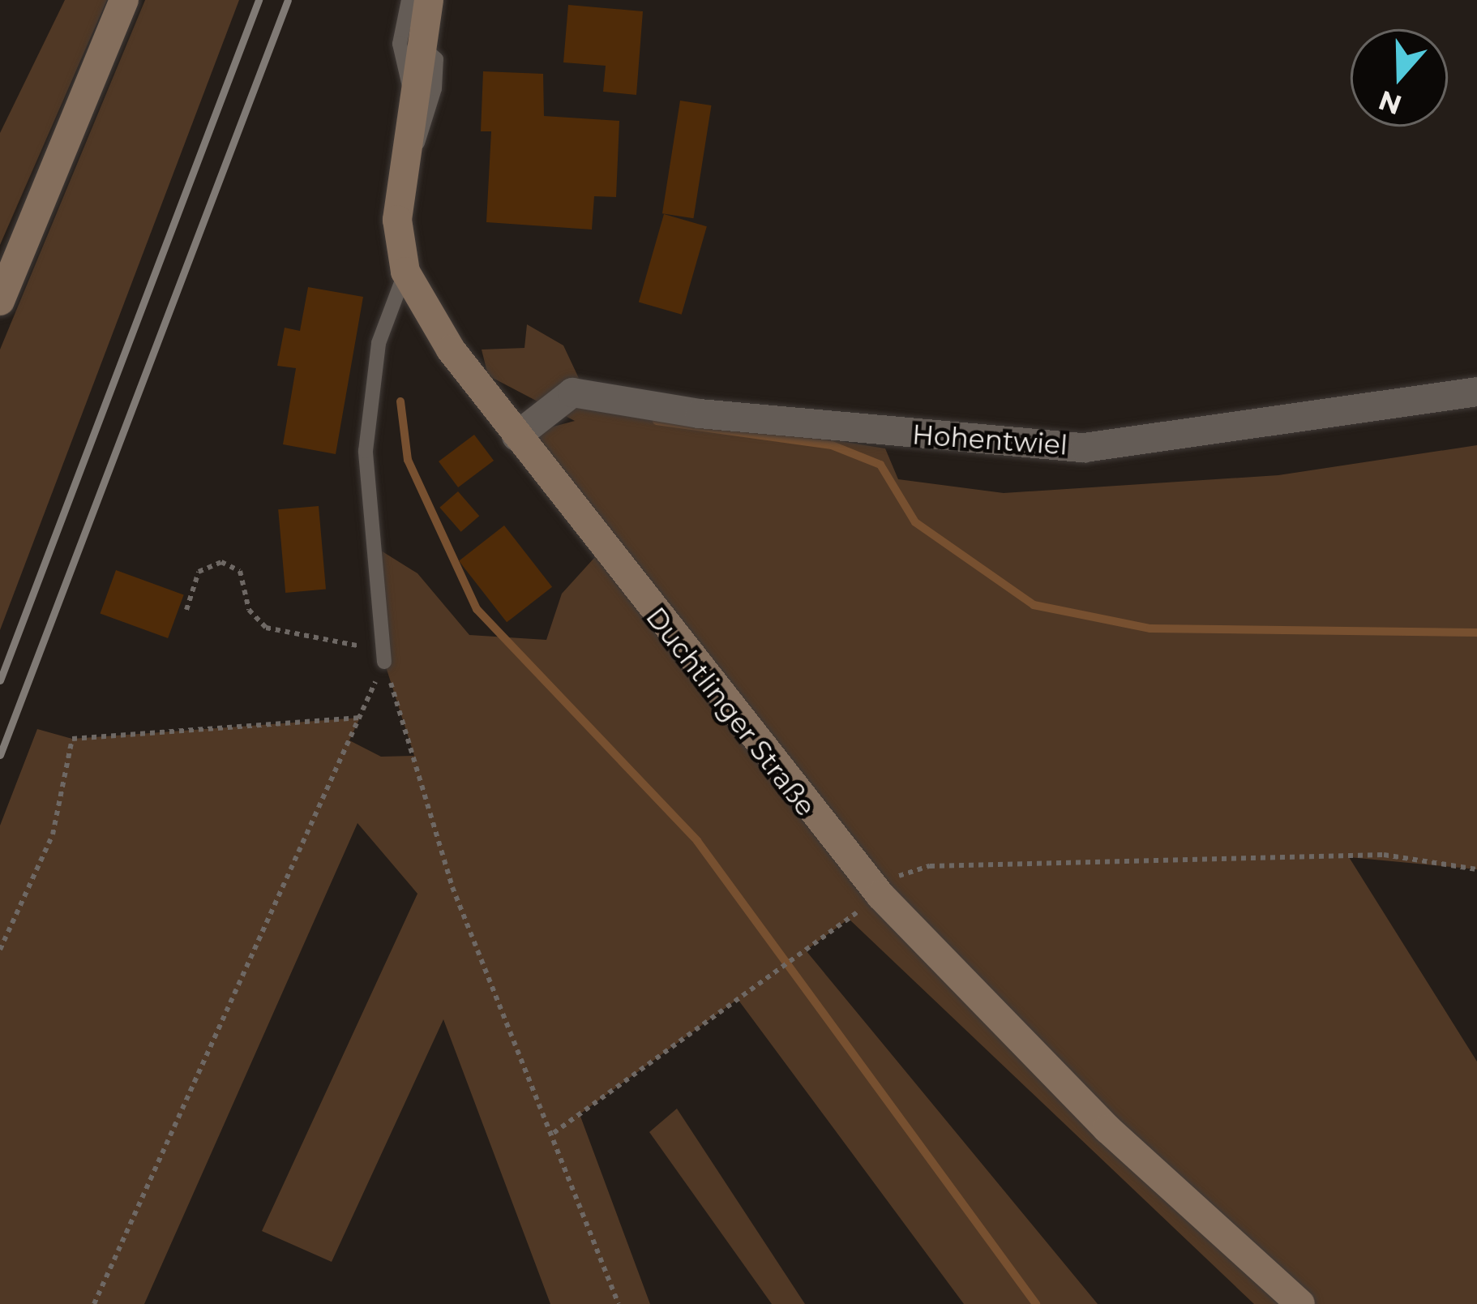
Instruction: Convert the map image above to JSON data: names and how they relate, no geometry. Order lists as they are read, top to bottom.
{
  "streets": {
    "street": ["Hohentwiel", "Duchtlinger Straße"]
  },
  "crossings": [
    ["Hohentwiel", "Duchtlinger Straße"]
  ],
  "north": "bottom"
}
